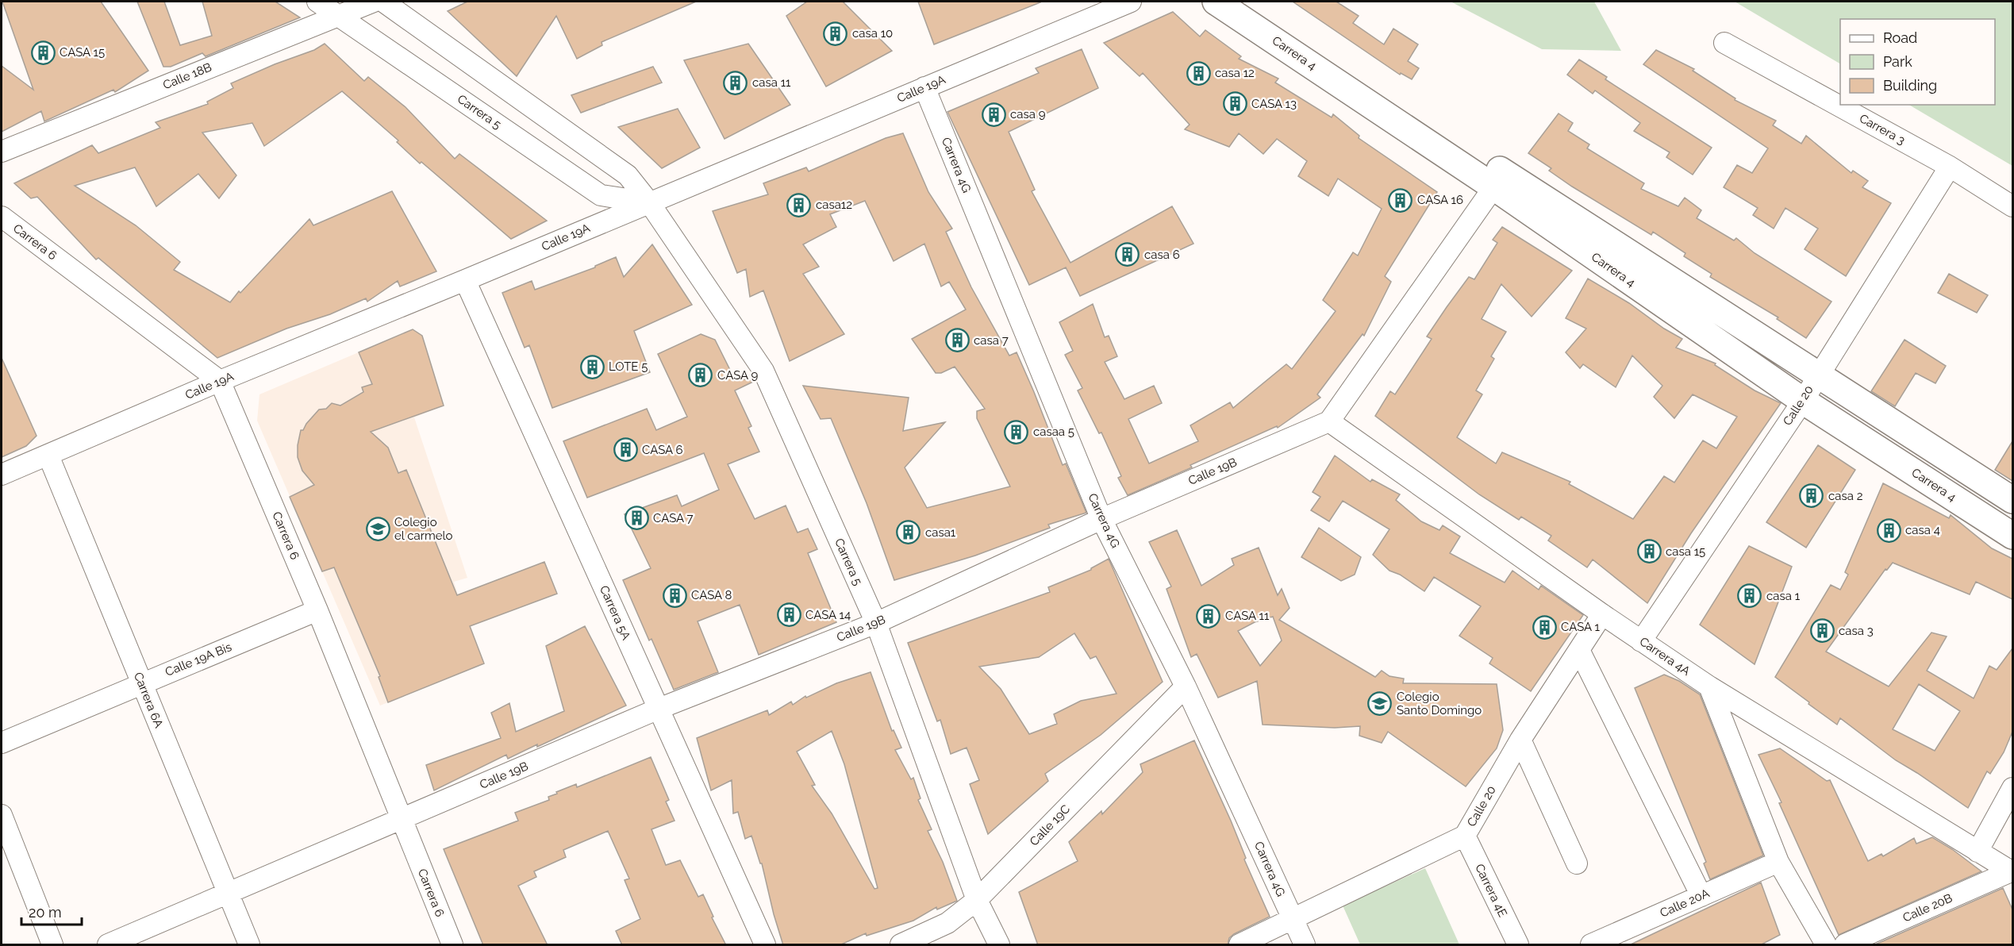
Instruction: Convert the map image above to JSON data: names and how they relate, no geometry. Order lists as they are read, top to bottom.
{
  "streets": {
    "main road": ["Carrera 4"],
    "street": [
      "Calle 18B",
      "Calle 19A",
      "Carrera 5",
      "Carrera 3",
      "Carrera 4G",
      "Carrera 6",
      "Calle 20",
      "Calle 19B",
      "Carrera 5A",
      "Carrera 4A",
      "Calle 19A Bis",
      "Carrera 6A",
      "Calle 19C",
      "Carrera 4E",
      "Calle 20A",
      "Calle 20B"
    ]
  },
  "crossings": [
    ["Carrera 4", "Calle 20"],
    ["Calle 18B", "Carrera 5"],
    ["Calle 19A", "Carrera 5"],
    ["Calle 19A", "Carrera 4G"],
    ["Calle 19A", "Carrera 6"],
    ["Calle 19A", "Carrera 5A"],
    ["Calle 19A", "Carrera 6A"],
    ["Carrera 5", "Calle 19B"],
    ["Carrera 5", "Calle 19C"],
    ["Carrera 3", "Calle 20"],
    ["Carrera 4G", "Calle 20"],
    ["Carrera 4G", "Calle 19B"],
    ["Carrera 4G", "Calle 19C"],
    ["Carrera 6", "Calle 19B"],
    ["Carrera 6", "Calle 19A Bis"],
    ["Calle 20", "Carrera 4A"],
    ["Calle 20", "Carrera 4E"],
    ["Calle 19B", "Carrera 5A"],
    ["Calle 19B", "Carrera 4A"],
    ["Calle 19B", "Carrera 6A"],
    ["Carrera 4A", "Calle 20B"],
    ["Calle 19A Bis", "Carrera 6A"]
  ],
  "places": {
    "building": [
      "casa 10",
      "CASA 15",
      "casa 12",
      "casa 11",
      "CASA 13",
      "casa 9",
      "CASA 16",
      "casa12",
      "casa 6",
      "casa 7",
      "LOTE 5",
      "CASA 9",
      "casaa 5",
      "CASA 6",
      "casa 2",
      "CASA 7",
      "casa 4",
      "casa1",
      "casa 15",
      "CASA 8",
      "casa 1",
      "CASA 14",
      "CASA 11",
      "CASA 1",
      "casa 3"
    ],
    "school or university": ["Colegio el carmelo", "Colegio Santo Domingo"]
  },
  "legend": ["Road", "Park", "Building"],
  "scale_bar": "20 m"
}
